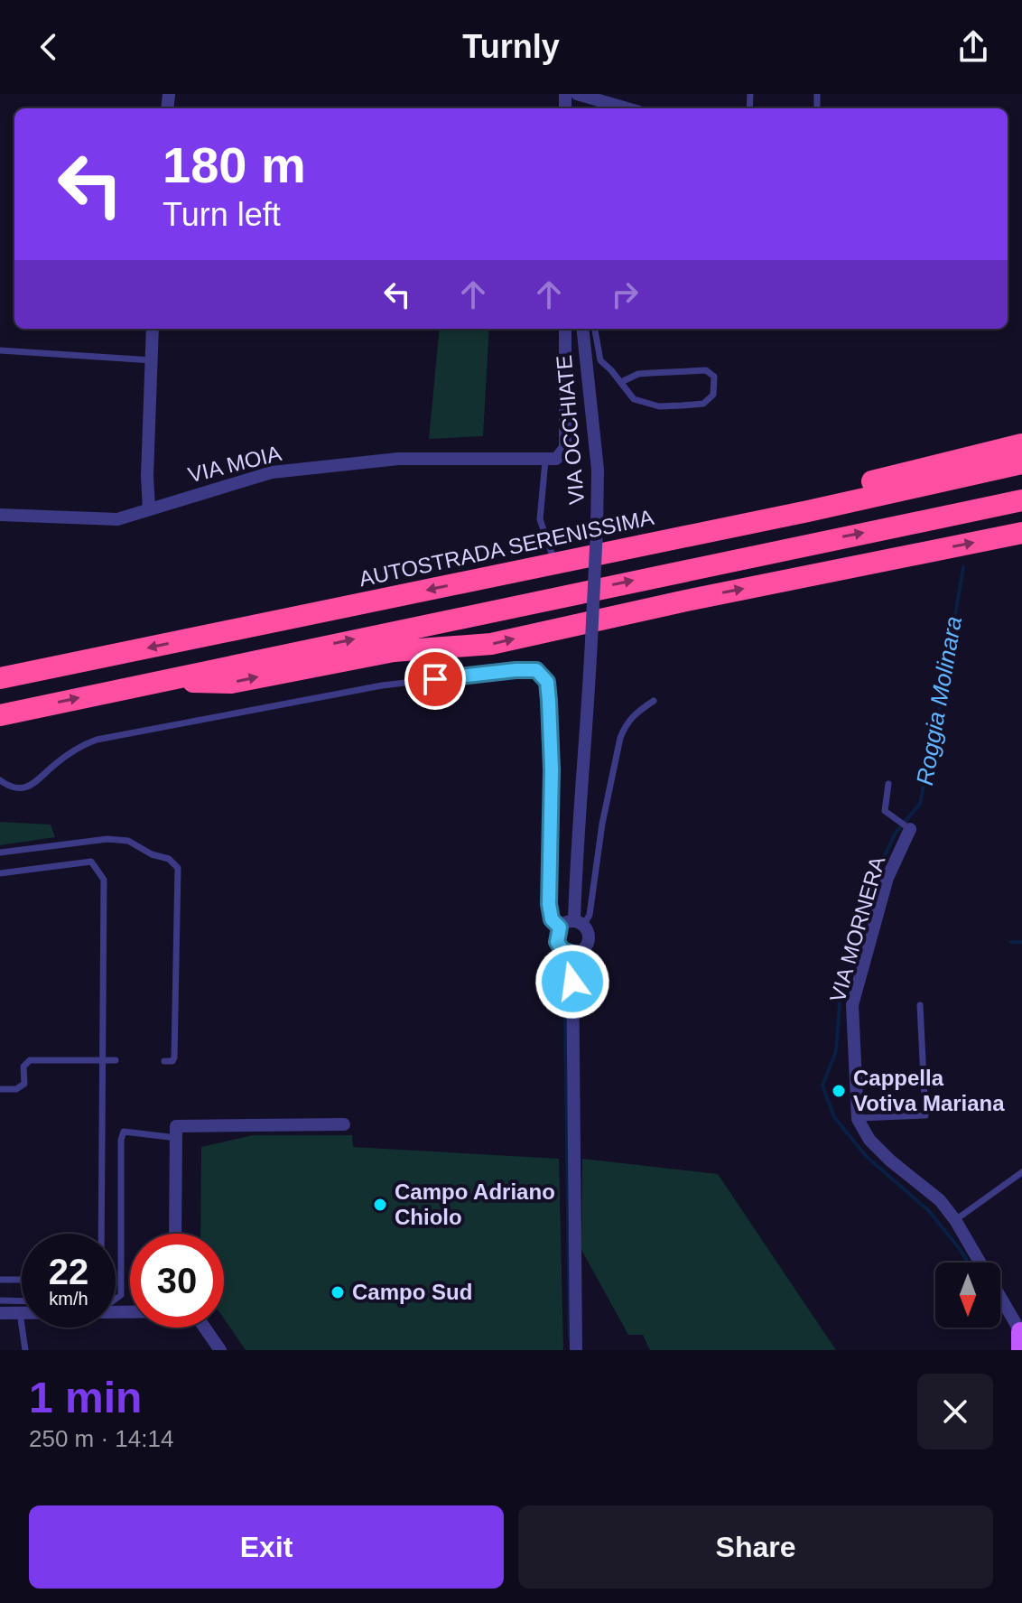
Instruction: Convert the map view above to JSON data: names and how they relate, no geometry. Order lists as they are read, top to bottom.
{
  "streets": {
    "highway": ["AUTOSTRADA SERENISSIMA"],
    "street": ["VIA OCCHIATE", "VIA MOIA", "VIA MORNERA"]
  },
  "water": ["Roggia Molinara"],
  "places": ["Cappella Votiva Mariana", "Campo Adriano Chiolo", "Campo Sud"],
  "north": "bottom",
  "page": {
    "header": "Turnly",
    "turn": ["180 m", "Turn left"],
    "speed": "22 km/h",
    "limit": "30",
    "heading": ["1 min", "250 m · 14:14"],
    "buttons": ["Exit", "Share"]
  }
}
